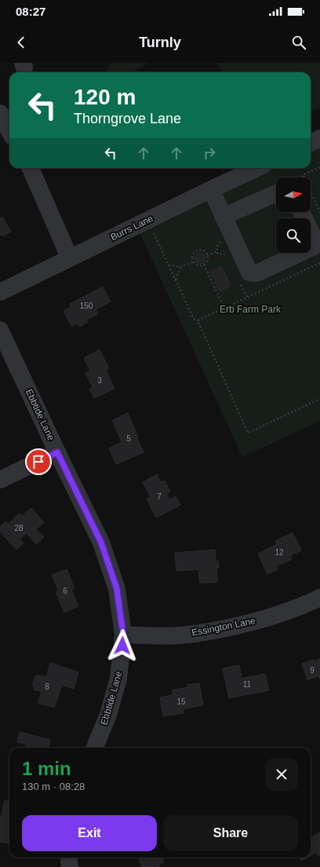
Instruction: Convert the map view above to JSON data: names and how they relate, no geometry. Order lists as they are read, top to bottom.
{
  "streets": {
    "street": ["Burrs Lane", "Ebbtide Lane", "Essington Lane"]
  },
  "crossings": [
    ["Ebbtide Lane", "Essington Lane"]
  ],
  "parks": ["Erb Farm Park"],
  "house_numbers": [
    "150",
    "3",
    "5",
    "7",
    "28",
    "12",
    "6",
    "9",
    "11",
    "8",
    "15"
  ],
  "north": "right",
  "page": {
    "status": "08:27",
    "header": "Turnly",
    "turn": ["120 m", "Thorngrove Lane"],
    "heading": ["1 min", "130 m · 08:28"],
    "buttons": ["Exit", "Share"]
  }
}
